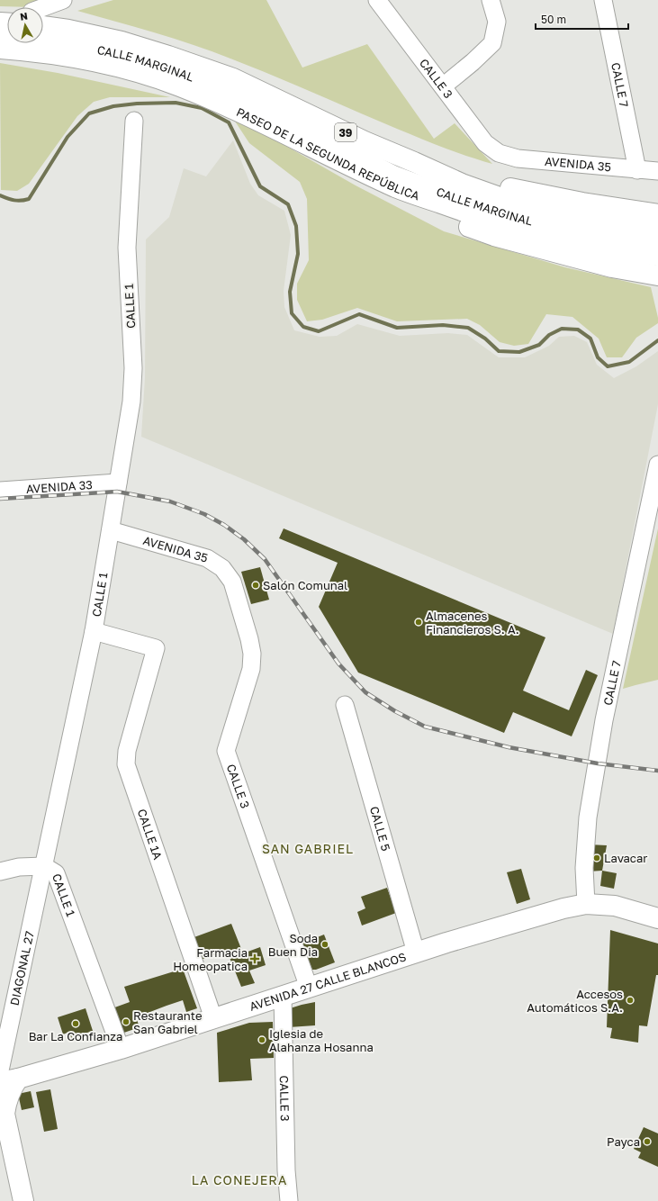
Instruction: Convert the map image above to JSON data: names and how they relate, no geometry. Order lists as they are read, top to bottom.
{
  "streets": {
    "main road": ["39", "PASEO DE LA SEGUNDA REPÚBLICA", "AVENIDA 27 CALLE BLANCOS"],
    "street": [
      "CALLE MARGINAL",
      "CALLE 3",
      "CALLE 7",
      "AVENIDA 35",
      "CALLE 1",
      "AVENIDA 33",
      "CALLE 5",
      "CALLE 1A",
      "DIAGONAL 27"
    ]
  },
  "crossings": [
    ["CALLE 3", "AVENIDA 35"],
    ["CALLE 3", "AVENIDA 27 CALLE BLANCOS"],
    ["CALLE 7", "AVENIDA 35"],
    ["CALLE 7", "AVENIDA 27 CALLE BLANCOS"],
    ["AVENIDA 35", "CALLE 1"],
    ["CALLE 1", "AVENIDA 33"],
    ["CALLE 1", "CALLE 1A"],
    ["CALLE 1", "DIAGONAL 27"],
    ["CALLE 1", "AVENIDA 27 CALLE BLANCOS"],
    ["CALLE 5", "AVENIDA 27 CALLE BLANCOS"],
    ["CALLE 1A", "AVENIDA 27 CALLE BLANCOS"]
  ],
  "districts": ["SAN GABRIEL", "LA CONEJERA"],
  "places": {
    "other": [
      "Salón Comunal",
      "Almacenes Financieros S. A.",
      "Lavacar",
      "Soda Buen Dia",
      "Accesos Automáticos S.A.",
      "Restaurante San Gabriel",
      "Bar La Confianza",
      "Iglesia de Alahanza Hosanna",
      "Payca"
    ],
    "health": ["Farmacia Homeopatica"]
  },
  "scale_bar": "50 m",
  "north": "top"
}
